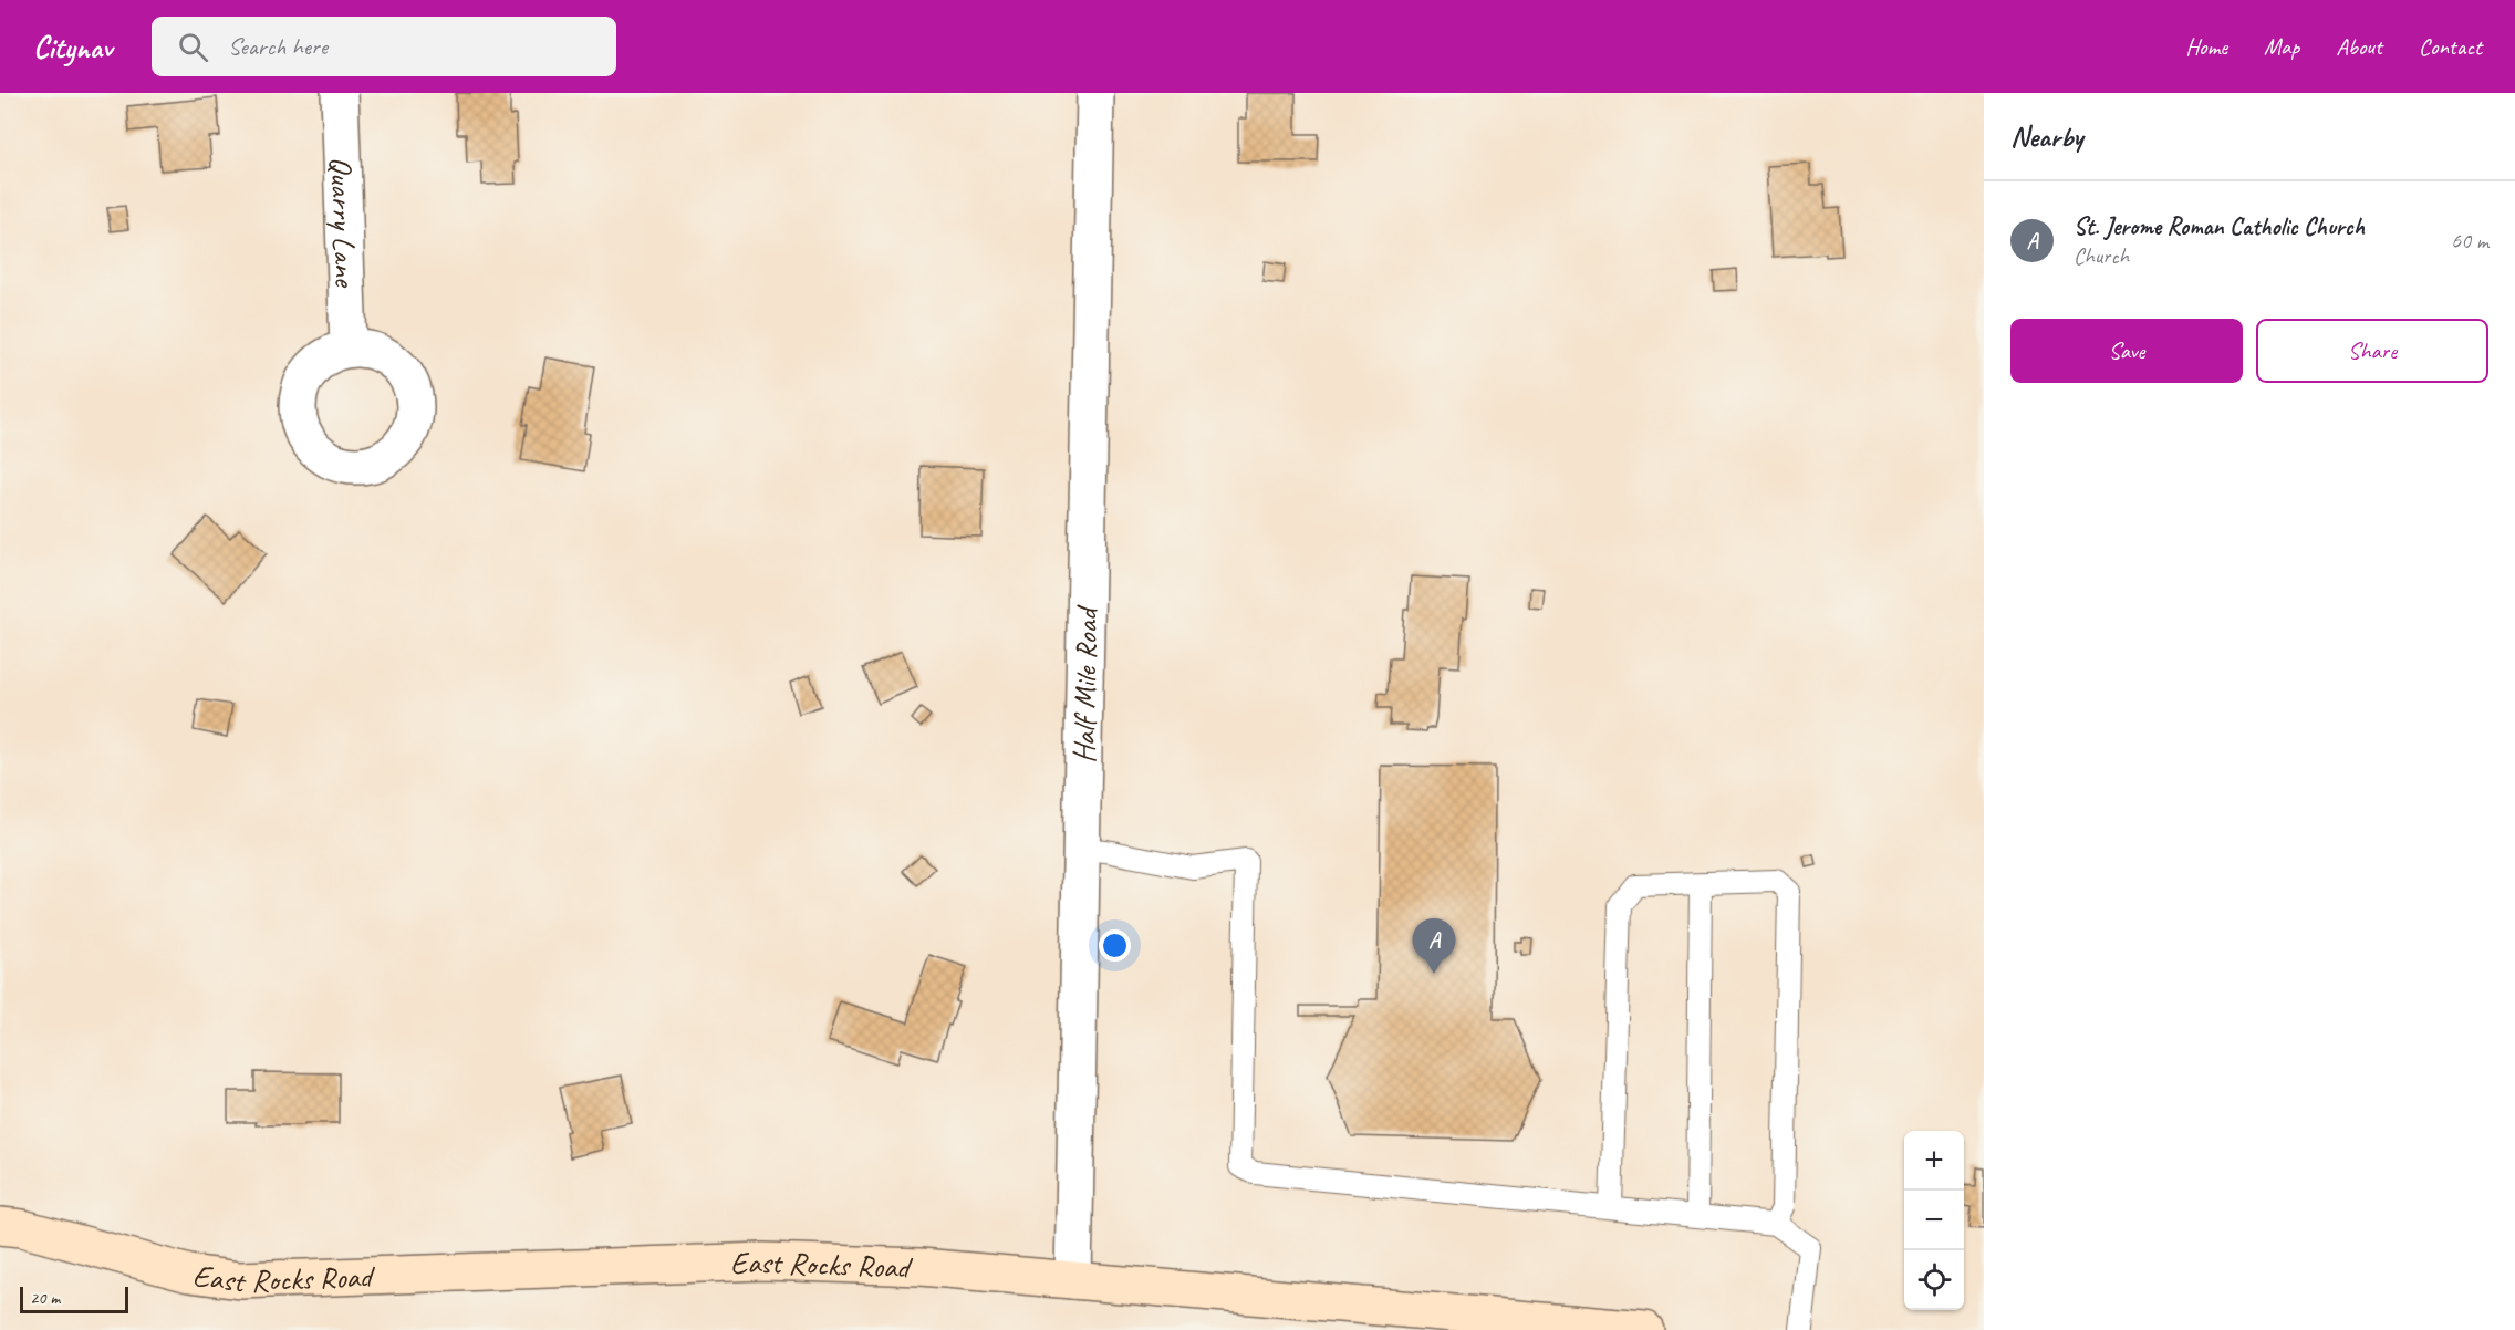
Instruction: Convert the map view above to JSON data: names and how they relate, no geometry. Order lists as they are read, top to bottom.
{
  "streets": {
    "street": ["Quarry Lane", "Half Mile Road", "East Rocks Road"]
  },
  "crossings": [
    ["Half Mile Road", "East Rocks Road"]
  ],
  "scale_bar": "20 m",
  "page": {
    "header": "Citynav",
    "search": "Search here",
    "nav": [
      "Home",
      "Map",
      "About",
      "Contact"
    ],
    "heading": "Nearby",
    "list": [
      {
        "mark": "A",
        "name": "St. Jerome Roman Catholic Church",
        "note": "Church",
        "value": "60 m"
      }
    ],
    "buttons": ["Save", "Share"],
    "pins": "A",
    "map_buttons": ["+", "−"],
    "scale": "20 m"
  }
}
